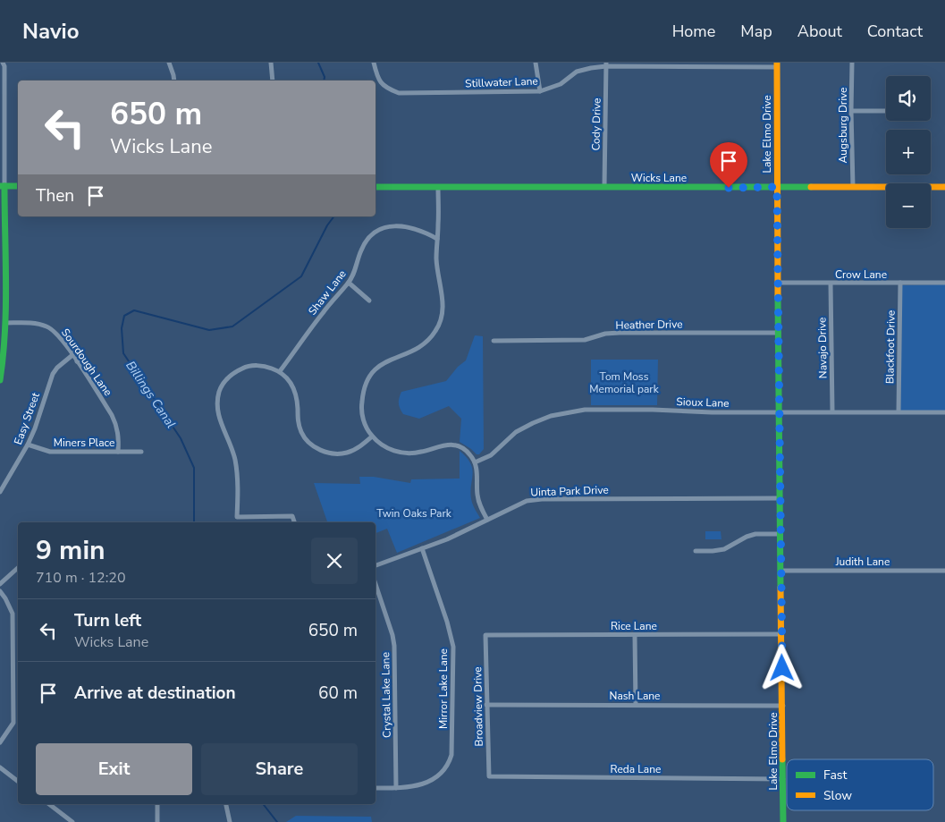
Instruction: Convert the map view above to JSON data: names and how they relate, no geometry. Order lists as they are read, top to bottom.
{
  "streets": {
    "main road": ["Lake Elmo Drive", "Wicks Lane"],
    "street": [
      "Stillwater Lane",
      "Cody Drive",
      "Augsburg Drive",
      "Crow Lane",
      "Shaw Lane",
      "Heather Drive",
      "Blackfoot Drive",
      "Navajo Drive",
      "Sourdough Lane",
      "Sioux Lane",
      "Easy Street",
      "Miners Place",
      "Uinta Park Drive",
      "Judith Lane",
      "Rice Lane",
      "Mirror Lake Lane",
      "Crystal Lake Lane",
      "Nash Lane",
      "Broadview Drive",
      "Reda Lane"
    ]
  },
  "crossings": [
    ["Stillwater Lane", "Cody Drive"],
    ["Stillwater Lane", "Lake Elmo Drive"],
    ["Cody Drive", "Wicks Lane"],
    ["Augsburg Drive", "Wicks Lane"],
    ["Lake Elmo Drive", "Wicks Lane"],
    ["Lake Elmo Drive", "Crow Lane"],
    ["Lake Elmo Drive", "Heather Drive"],
    ["Lake Elmo Drive", "Sioux Lane"],
    ["Lake Elmo Drive", "Uinta Park Drive"],
    ["Lake Elmo Drive", "Judith Lane"],
    ["Lake Elmo Drive", "Rice Lane"],
    ["Lake Elmo Drive", "Nash Lane"],
    ["Lake Elmo Drive", "Reda Lane"],
    ["Crow Lane", "Blackfoot Drive"],
    ["Crow Lane", "Navajo Drive"],
    ["Blackfoot Drive", "Sioux Lane"],
    ["Navajo Drive", "Sioux Lane"],
    ["Sourdough Lane", "Easy Street"],
    ["Sourdough Lane", "Miners Place"],
    ["Easy Street", "Miners Place"],
    ["Uinta Park Drive", "Mirror Lake Lane"],
    ["Rice Lane", "Broadview Drive"],
    ["Mirror Lake Lane", "Crystal Lake Lane"],
    ["Nash Lane", "Broadview Drive"],
    ["Broadview Drive", "Reda Lane"]
  ],
  "water": ["Billings Canal"],
  "parks": ["Tom Moss Memorial park", "Twin Oaks Park"],
  "legend": ["Fast", "Slow"],
  "page": {
    "header": "Navio",
    "nav": [
      "Home",
      "Map",
      "About",
      "Contact"
    ],
    "map_buttons": ["+", "−"],
    "turn": ["650 m", "Wicks Lane"],
    "then": "Then",
    "heading": ["9 min", "710 m · 12:20"],
    "list": [
      {
        "name": "Turn left",
        "note": "Wicks Lane",
        "value": "650 m"
      },
      {
        "name": "Arrive at destination",
        "value": "60 m"
      }
    ],
    "buttons": ["Exit", "Share"]
  }
}
